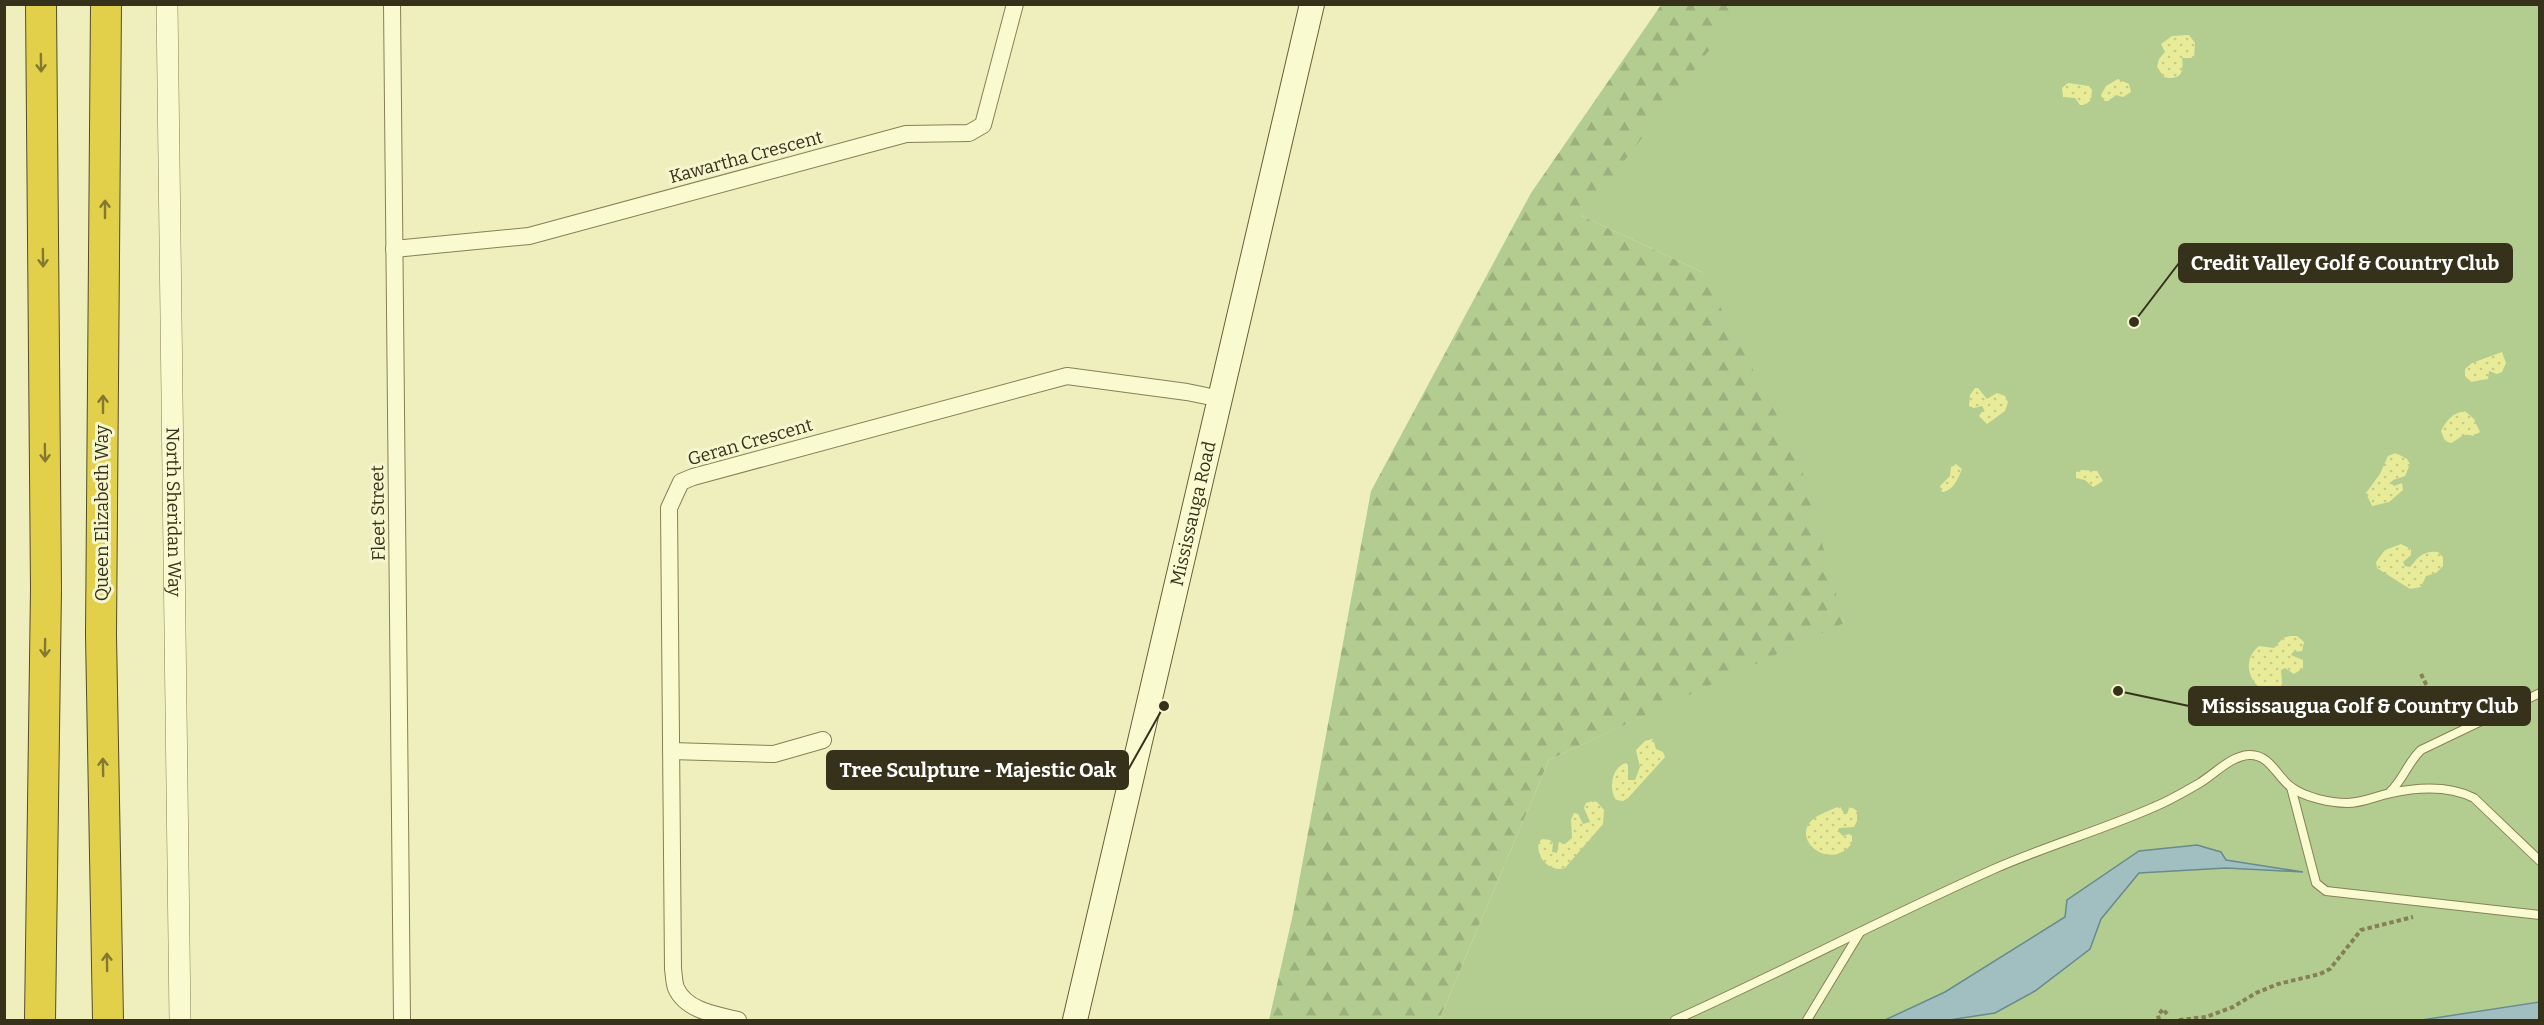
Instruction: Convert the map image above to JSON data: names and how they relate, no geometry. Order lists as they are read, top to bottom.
{
  "streets": {
    "highway": ["Queen Elizabeth Way"],
    "main road": ["Mississauga Road"],
    "street": [
      "Kawartha Crescent",
      "Geran Crescent",
      "North Sheridan Way",
      "Fleet Street"
    ]
  },
  "crossings": [
    ["Kawartha Crescent", "Fleet Street"],
    ["Geran Crescent", "Mississauga Road"]
  ],
  "places": ["Credit Valley Golf & Country Club", "Mississaugua Golf & Country Club", "Tree Sculpture - Majestic Oak"]
}
